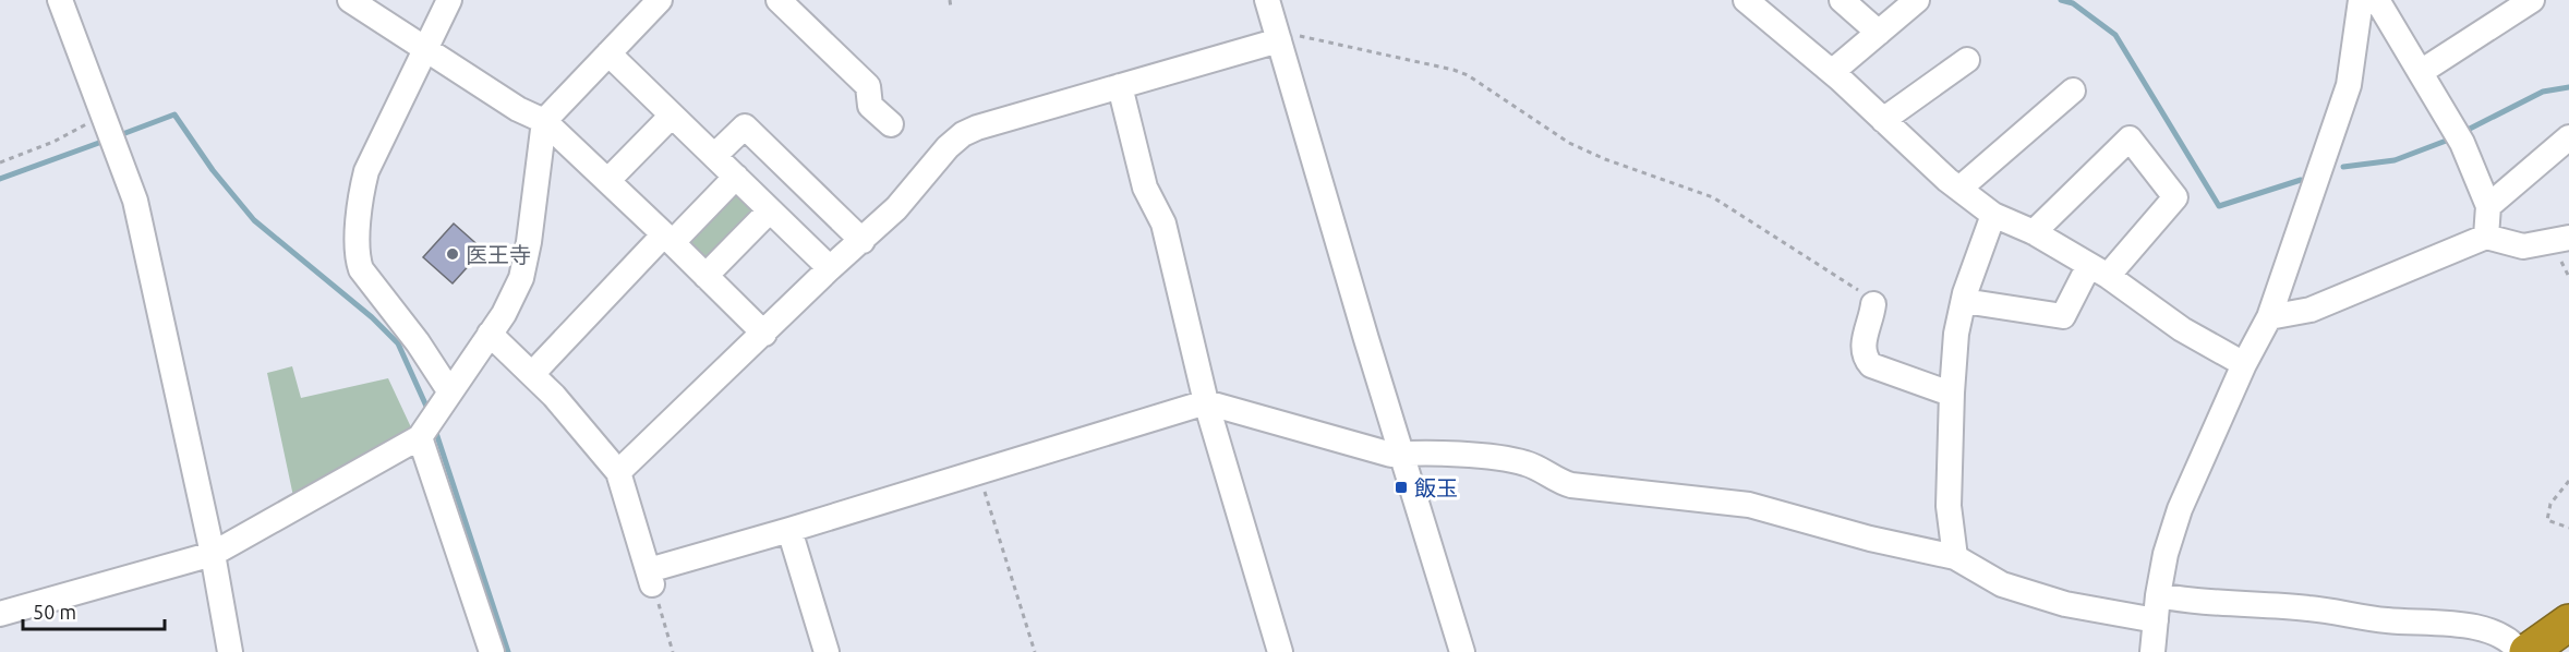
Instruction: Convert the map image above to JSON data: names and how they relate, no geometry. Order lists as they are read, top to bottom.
{
  "places": {
    "other": ["医王寺"],
    "transit": ["飯玉"]
  },
  "scale_bar": "50 m"
}
